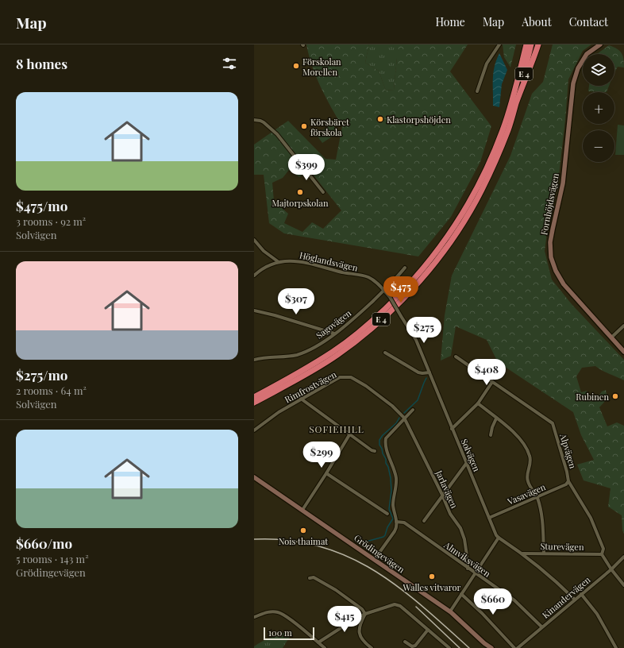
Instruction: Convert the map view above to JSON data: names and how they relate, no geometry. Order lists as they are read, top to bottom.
{
  "streets": {
    "highway": ["E 4"],
    "street": [
      "Fornhöjdsvägen",
      "Höglandsvägen",
      "Sagovägen",
      "Rimfrostvägen",
      "Alpvägen",
      "Solvägen",
      "Jarlavägen",
      "Vasavägen",
      "Sturevägen",
      "Grödingevägen",
      "Almviksvägen",
      "Kinandervägen"
    ]
  },
  "crossings": [
    ["Höglandsvägen", "Sagovägen"],
    ["Höglandsvägen", "Solvägen"],
    ["Sagovägen", "Solvägen"],
    ["Rimfrostvägen", "Jarlavägen"],
    ["Alpvägen", "Vasavägen"],
    ["Alpvägen", "Sturevägen"],
    ["Alpvägen", "Kinandervägen"],
    ["Solvägen", "Vasavägen"],
    ["Jarlavägen", "Almviksvägen"],
    ["Almviksvägen", "Kinandervägen"]
  ],
  "districts": ["SOFIEHILL"],
  "places": [
    "Förskolan Morellen",
    "Klastorpshöjden",
    "Körsbäret förskola",
    "Majtorpskolan",
    "Rubinen",
    "Nois thaimat",
    "Walles vitvaror"
  ],
  "scale_bar": "100 m",
  "page": {
    "header": "Map",
    "nav": [
      "Home",
      "Map",
      "About",
      "Contact"
    ],
    "heading": "8 homes",
    "map_buttons": ["+", "−"],
    "list": [
      {
        "name": "$475/mo",
        "note": "3 rooms · 92 m² · Solvägen"
      },
      {
        "name": "$275/mo",
        "note": "2 rooms · 64 m² · Solvägen"
      },
      {
        "name": "$660/mo",
        "note": "5 rooms · 143 m² · Grödingevägen"
      }
    ],
    "price": [
      "$399",
      "$475",
      "$307",
      "$275",
      "$408",
      "$299",
      "$660",
      "$415"
    ],
    "scale": "100 m"
  }
}
